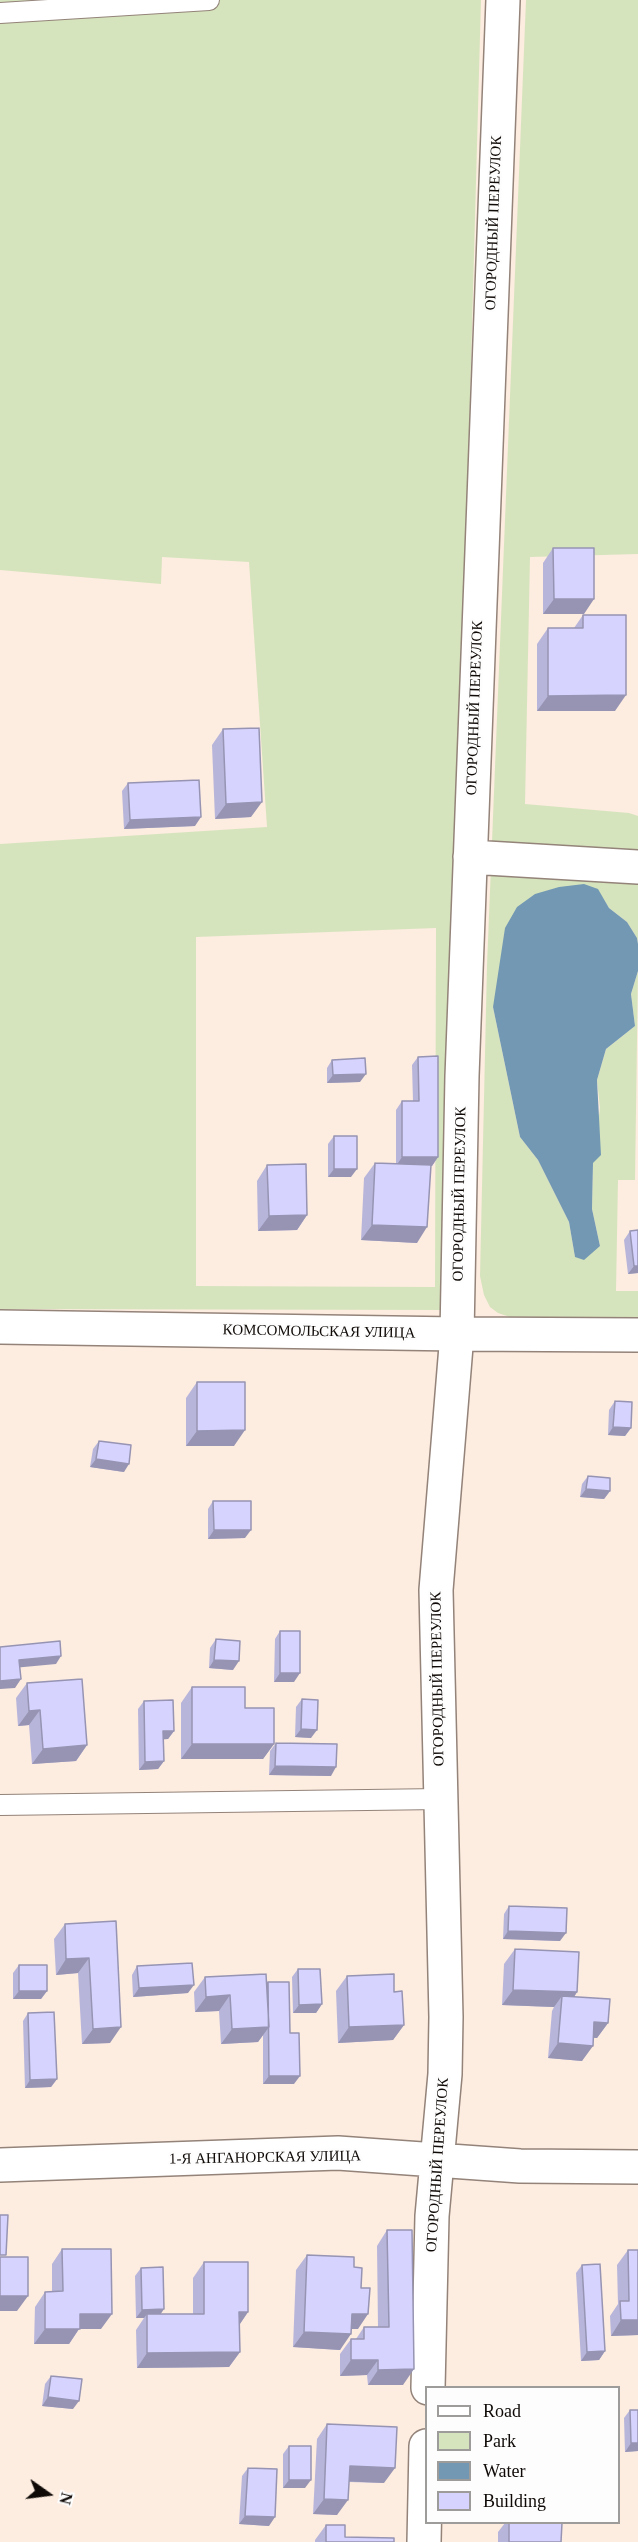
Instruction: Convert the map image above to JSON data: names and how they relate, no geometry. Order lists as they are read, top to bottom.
{
  "streets": {
    "street": ["ОГОРОДНЫЙ ПЕРЕУЛОК", "КОМСОМОЛЬСКАЯ УЛИЦА", "1-Я АНГАНОРСКАЯ УЛИЦА"]
  },
  "crossings": [
    ["ОГОРОДНЫЙ ПЕРЕУЛОК", "КОМСОМОЛЬСКАЯ УЛИЦА"],
    ["ОГОРОДНЫЙ ПЕРЕУЛОК", "1-Я АНГАНОРСКАЯ УЛИЦА"]
  ],
  "legend": [
    "Road",
    "Park",
    "Water",
    "Building"
  ],
  "north": "right"
}
